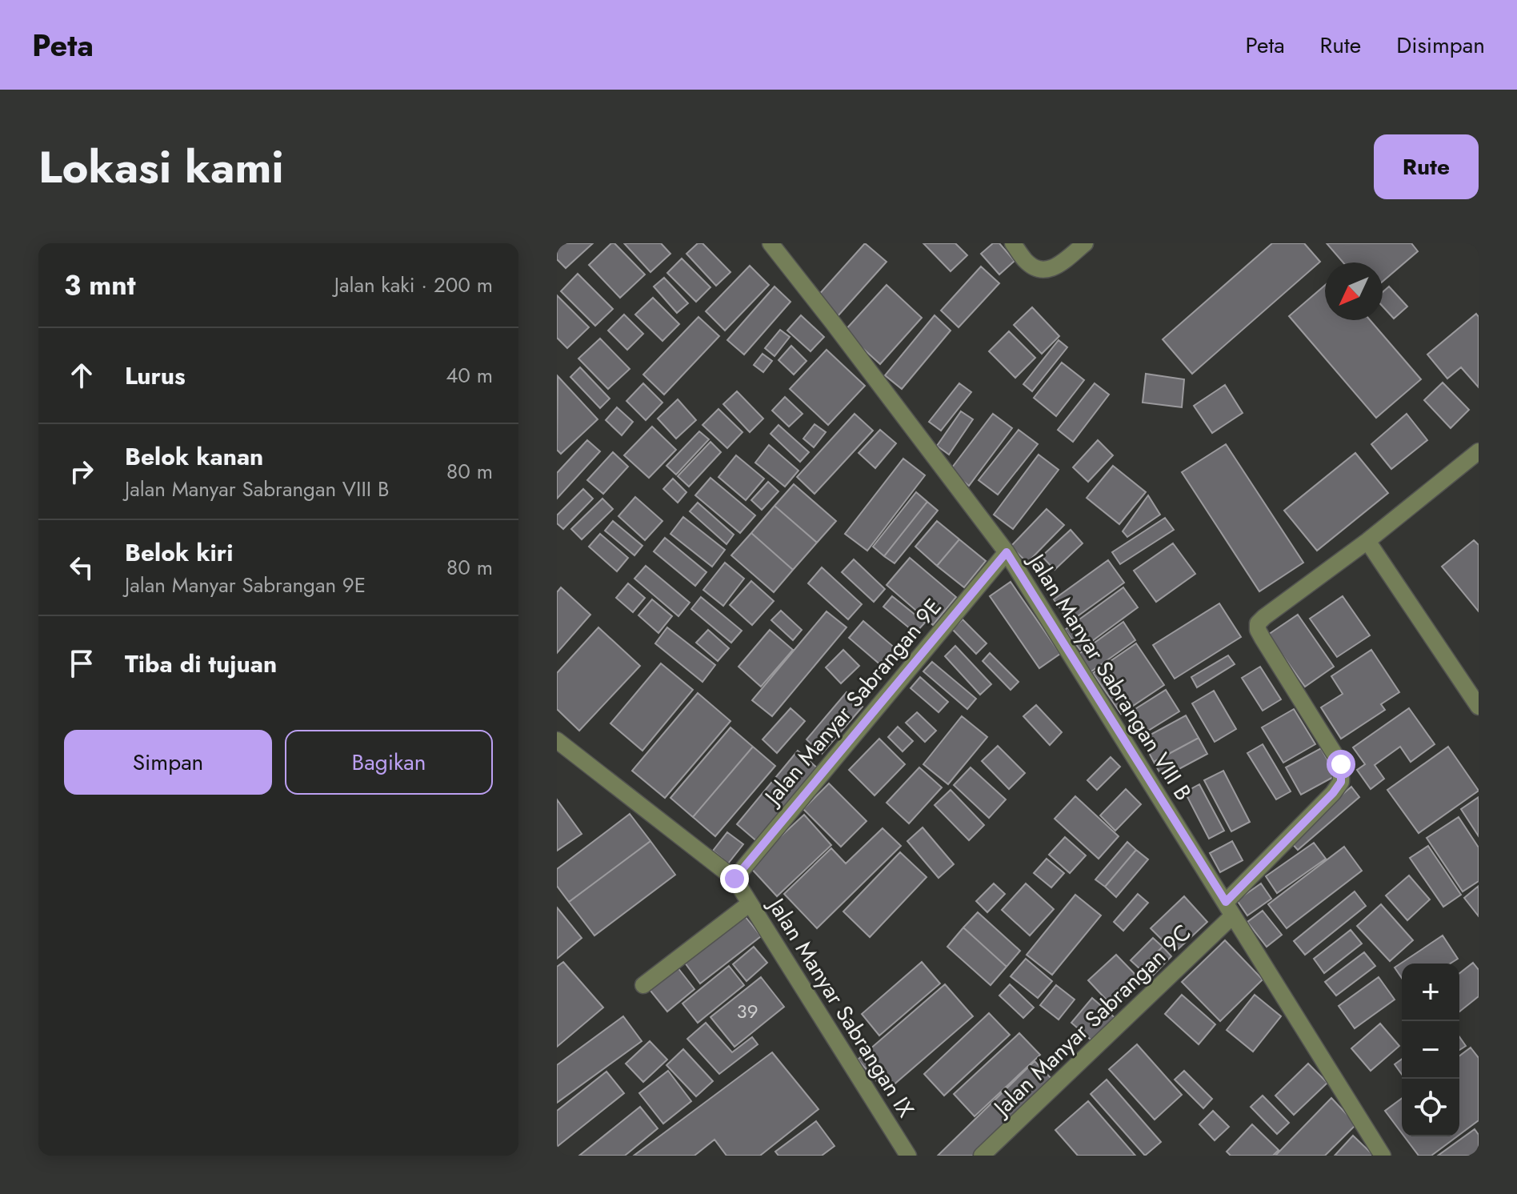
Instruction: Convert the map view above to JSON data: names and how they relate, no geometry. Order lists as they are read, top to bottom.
{
  "streets": {
    "street": [
      "Jalan Manyar Sabrangan VIII B",
      "Jalan Manyar Sabrangan 9E",
      "Jalan Manyar Sabrangan IX",
      "Jalan Manyar Sabrangan 9C"
    ]
  },
  "crossings": [
    ["Jalan Manyar Sabrangan VIII B", "Jalan Manyar Sabrangan 9E"],
    ["Jalan Manyar Sabrangan VIII B", "Jalan Manyar Sabrangan 9C"],
    ["Jalan Manyar Sabrangan 9E", "Jalan Manyar Sabrangan IX"]
  ],
  "house_numbers": ["39"],
  "north": "bottom left",
  "page": {
    "header": "Peta",
    "nav": ["Peta", "Rute", "Disimpan"],
    "title": "Lokasi kami",
    "buttons": [
      "Rute",
      ["Simpan", "Bagikan"]
    ],
    "heading": ["3 mnt", "Jalan kaki · 200 m"],
    "list": [
      ["Lurus", "40 m"],
      ["Belok kanan", "Jalan Manyar Sabrangan VIII B", "80 m"],
      ["Belok kiri", "Jalan Manyar Sabrangan 9E", "80 m"],
      "Tiba di tujuan"
    ],
    "map_buttons": ["+", "−"]
  }
}
